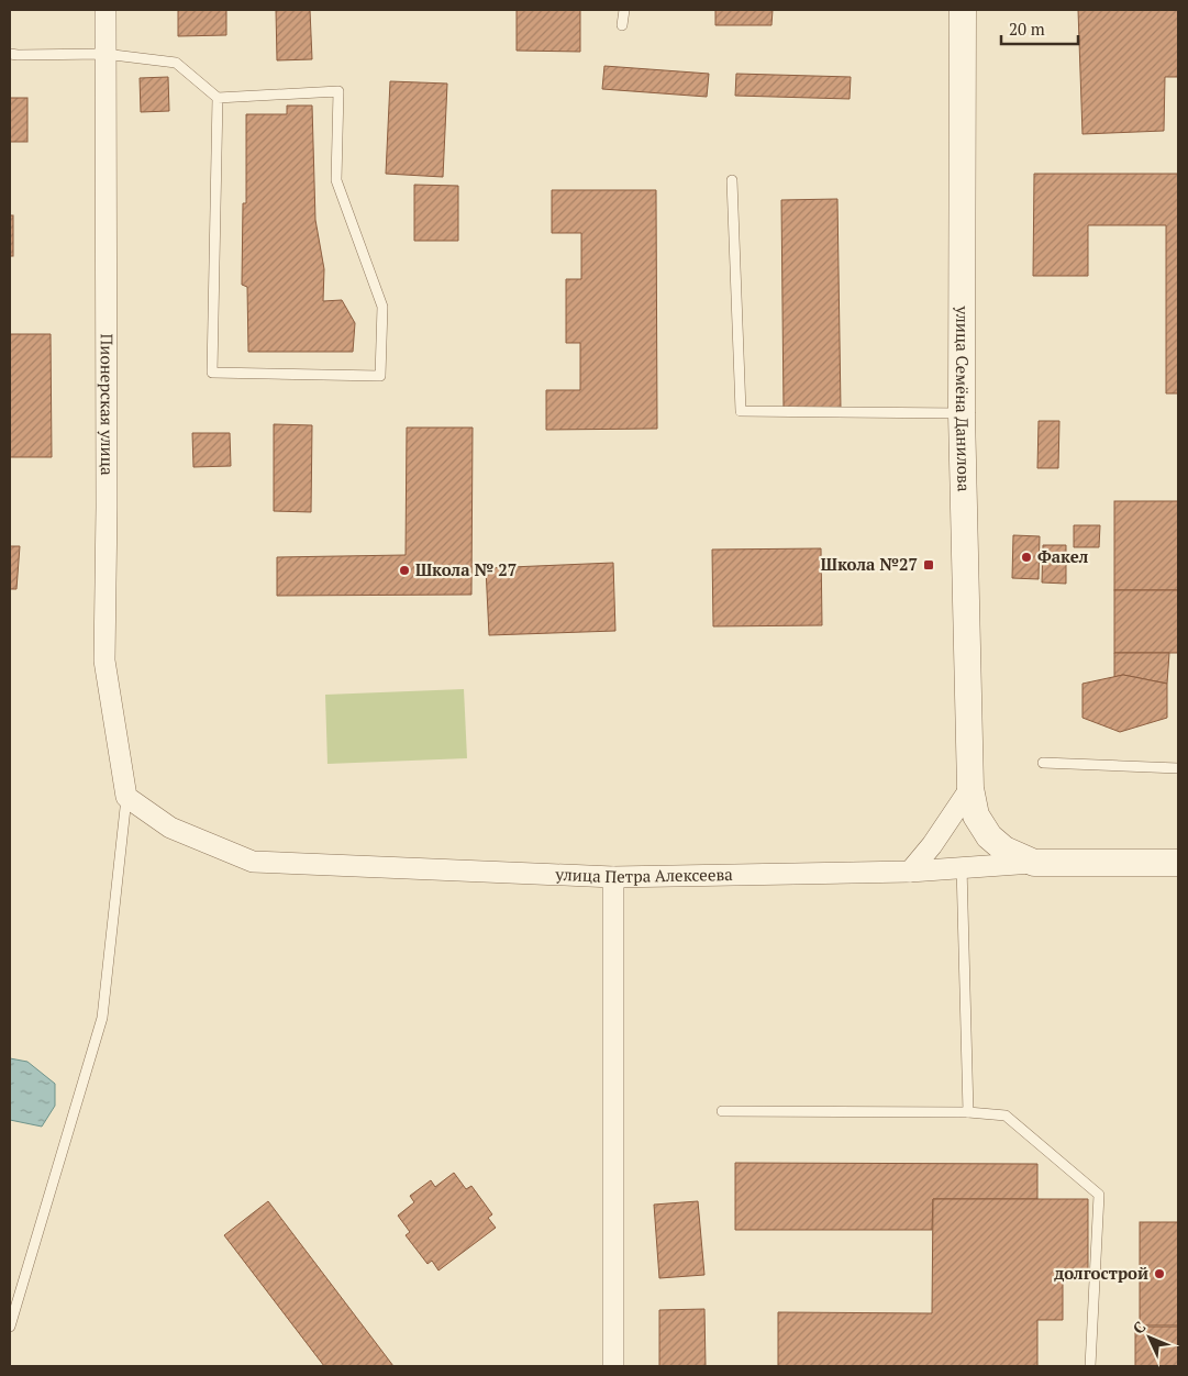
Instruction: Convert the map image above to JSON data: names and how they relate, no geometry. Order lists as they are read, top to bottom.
{
  "streets": {
    "street": ["улица Семёна Данилова", "Пионерская улица", "улица Петра Алексеева"]
  },
  "crossings": [
    ["улица Семёна Данилова", "улица Петра Алексеева"],
    ["Пионерская улица", "улица Петра Алексеева"]
  ],
  "places": {
    "other": ["Факел", "Школа № 27", "долгострой"],
    "transit": ["Школа №27"]
  },
  "scale_bar": "20 m",
  "north": "top left"
}
